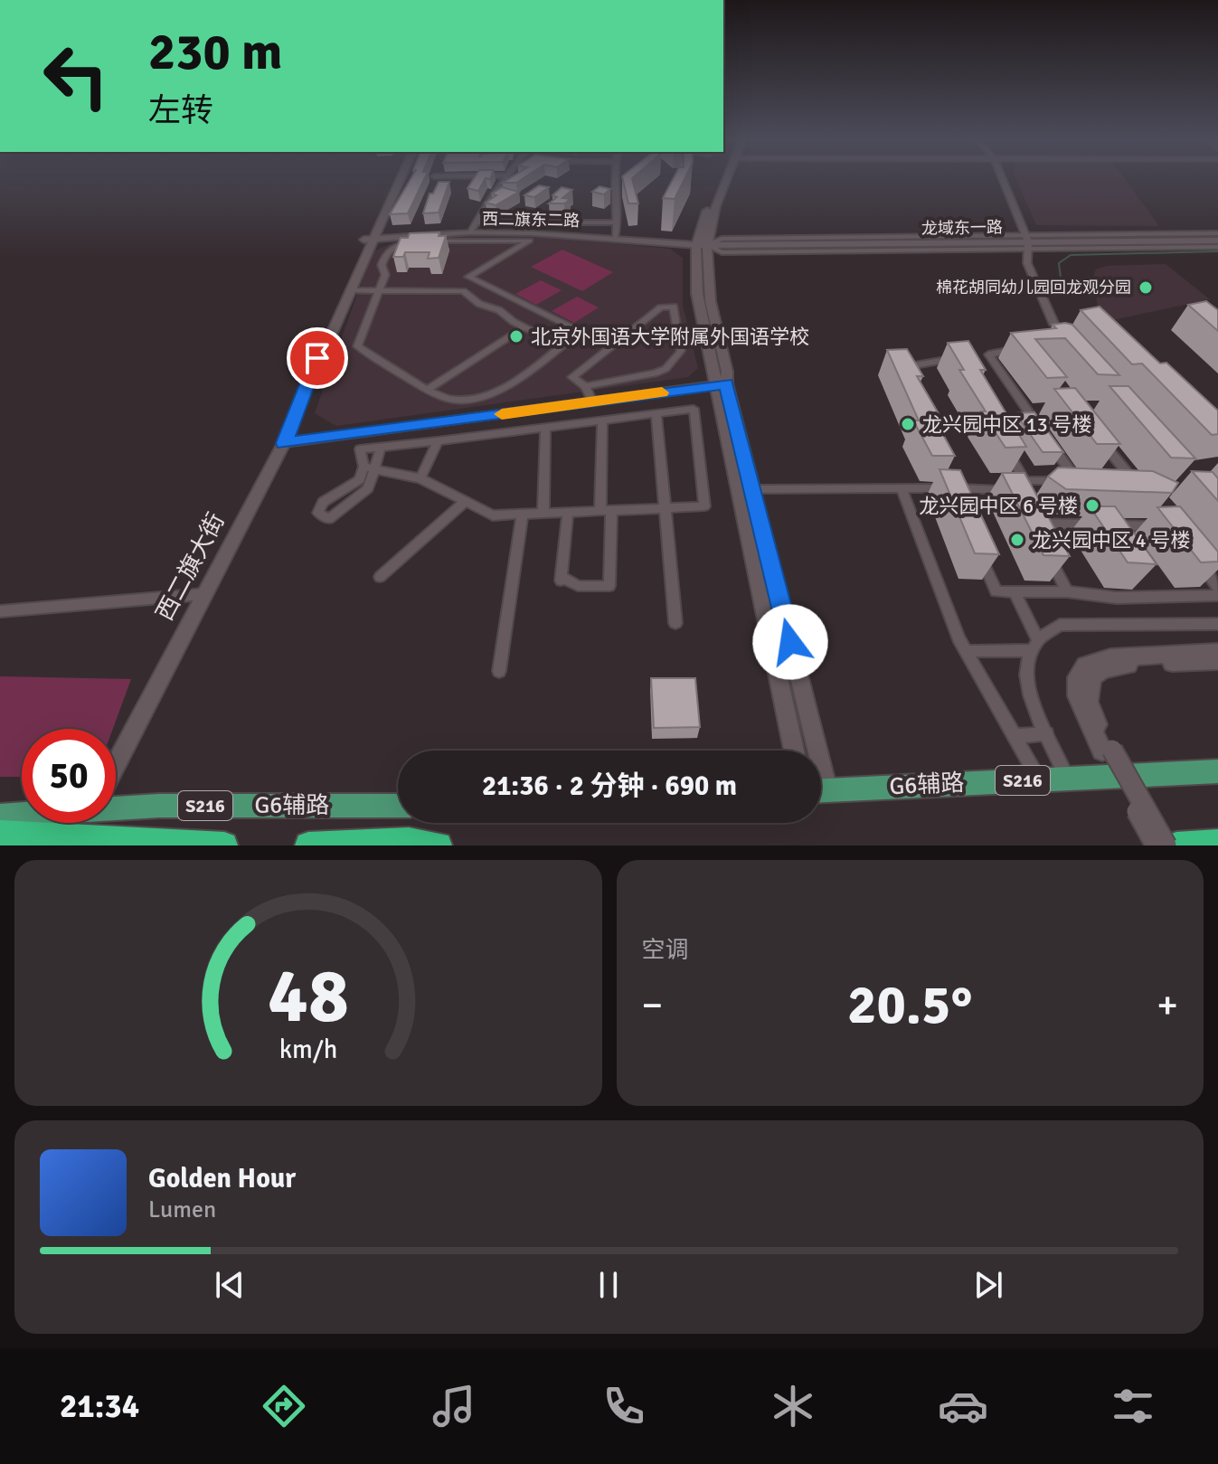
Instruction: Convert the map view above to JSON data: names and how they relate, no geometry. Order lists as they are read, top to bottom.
{
  "streets": {
    "main road": [
      "龙域东一路",
      "西二旗大街",
      "S216",
      "G6辅路"
    ],
    "street": ["西二旗东二路"]
  },
  "crossings": [
    ["西二旗东二路", "龙域东一路"],
    ["西二旗东二路", "西二旗大街"]
  ],
  "places": [
    "棉花胡同幼儿园回龙观分园",
    "北京外国语大学附属外国语学校",
    "龙兴园中区 13 号楼",
    "龙兴园中区 6 号楼",
    "龙兴园中区 4 号楼"
  ],
  "page": {
    "turn": ["230 m", "左转"],
    "limit": "50",
    "trip": "21:36 · 2 分钟 · 690 m",
    "tile": "空调",
    "heat": ["−", "20.5°", "+"],
    "song": ["Golden Hour", "Lumen"],
    "tabs": "21:34",
    "gauge": ["48", "km/h"]
  }
}
